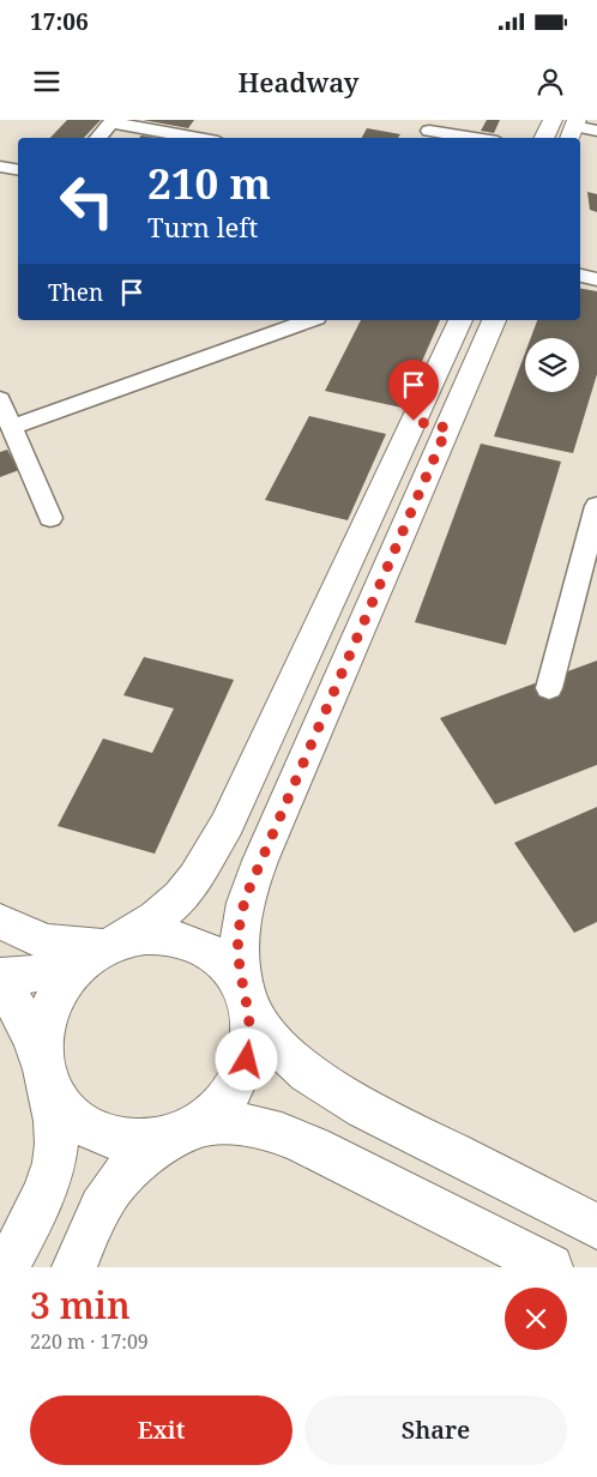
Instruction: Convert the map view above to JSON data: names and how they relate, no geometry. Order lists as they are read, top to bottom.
{
  "page": {
    "status": "17:06",
    "header": "Headway",
    "turn": ["210 m", "Turn left"],
    "then": "Then",
    "heading": ["3 min", "220 m · 17:09"],
    "buttons": ["Exit", "Share"]
  }
}
